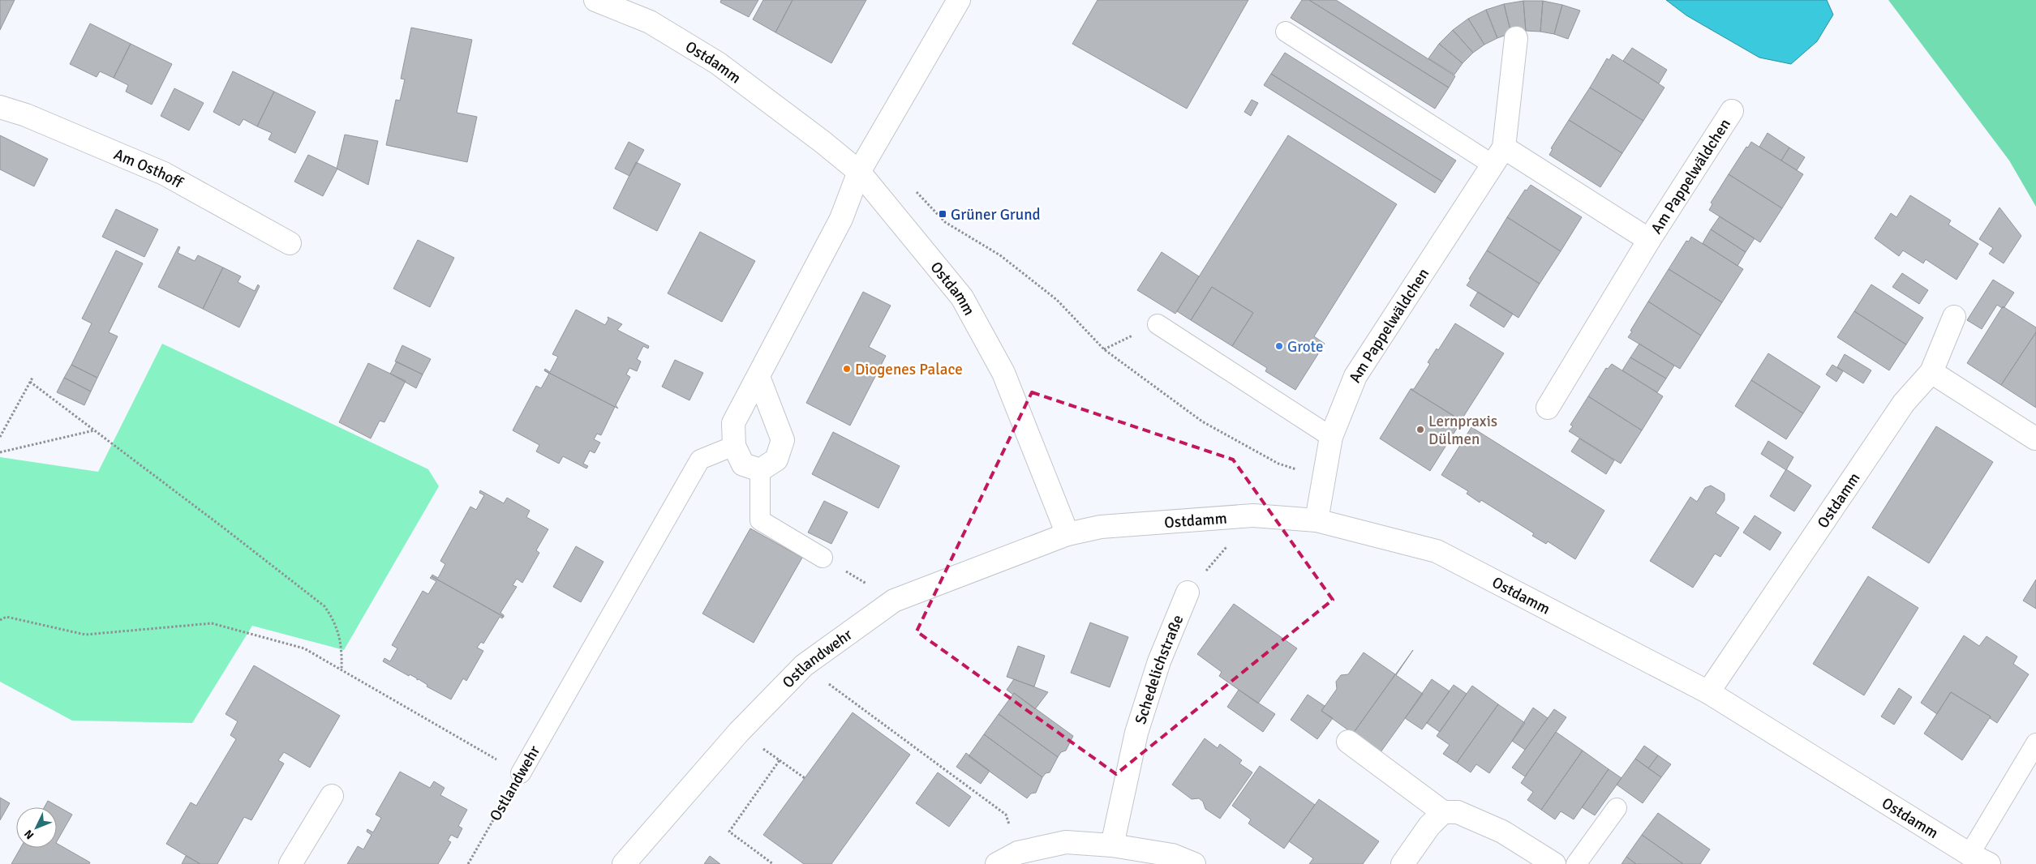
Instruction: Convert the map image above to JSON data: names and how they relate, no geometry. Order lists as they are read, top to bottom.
{
  "streets": {
    "street": [
      "Ostdamm",
      "Am Osthoff",
      "Am Pappelwäldchen",
      "Ostlandwehr",
      "Schedelichstraße"
    ]
  },
  "crossings": [
    ["Ostdamm", "Am Pappelwäldchen"],
    ["Ostdamm", "Ostlandwehr"]
  ],
  "places": {
    "transit": ["Grüner Grund"],
    "other": ["Grote", "Diogenes Palace", "Lernpraxis Dülmen"]
  },
  "north": "bottom left"
}
